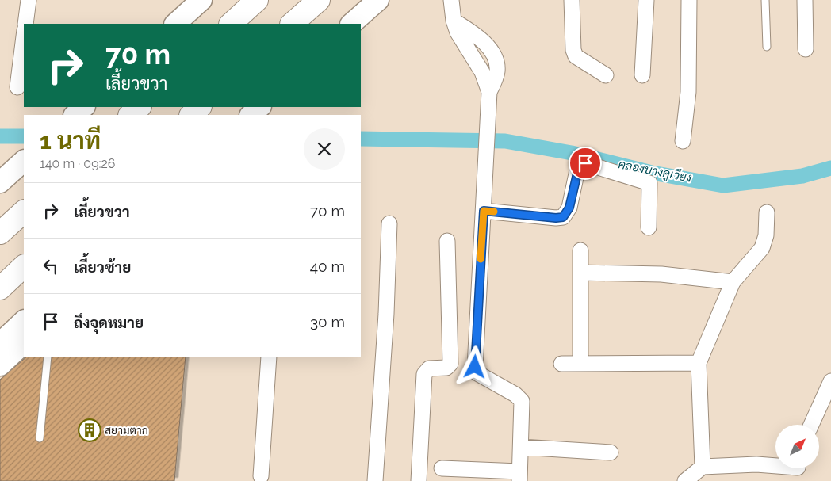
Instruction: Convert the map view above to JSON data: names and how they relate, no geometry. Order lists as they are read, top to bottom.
{
  "water": ["คลองบางคูเวียง"],
  "places": {
    "building": ["สยามตาก"]
  },
  "north": "top right",
  "page": {
    "turn": ["70 m", "เลี้ยวขวา"],
    "heading": ["1 นาที", "140 m · 09:26"],
    "list": [
      {
        "name": "เลี้ยวขวา",
        "value": "70 m"
      },
      {
        "name": "เลี้ยวซ้าย",
        "value": "40 m"
      },
      {
        "name": "ถึงจุดหมาย",
        "value": "30 m"
      }
    ]
  }
}
